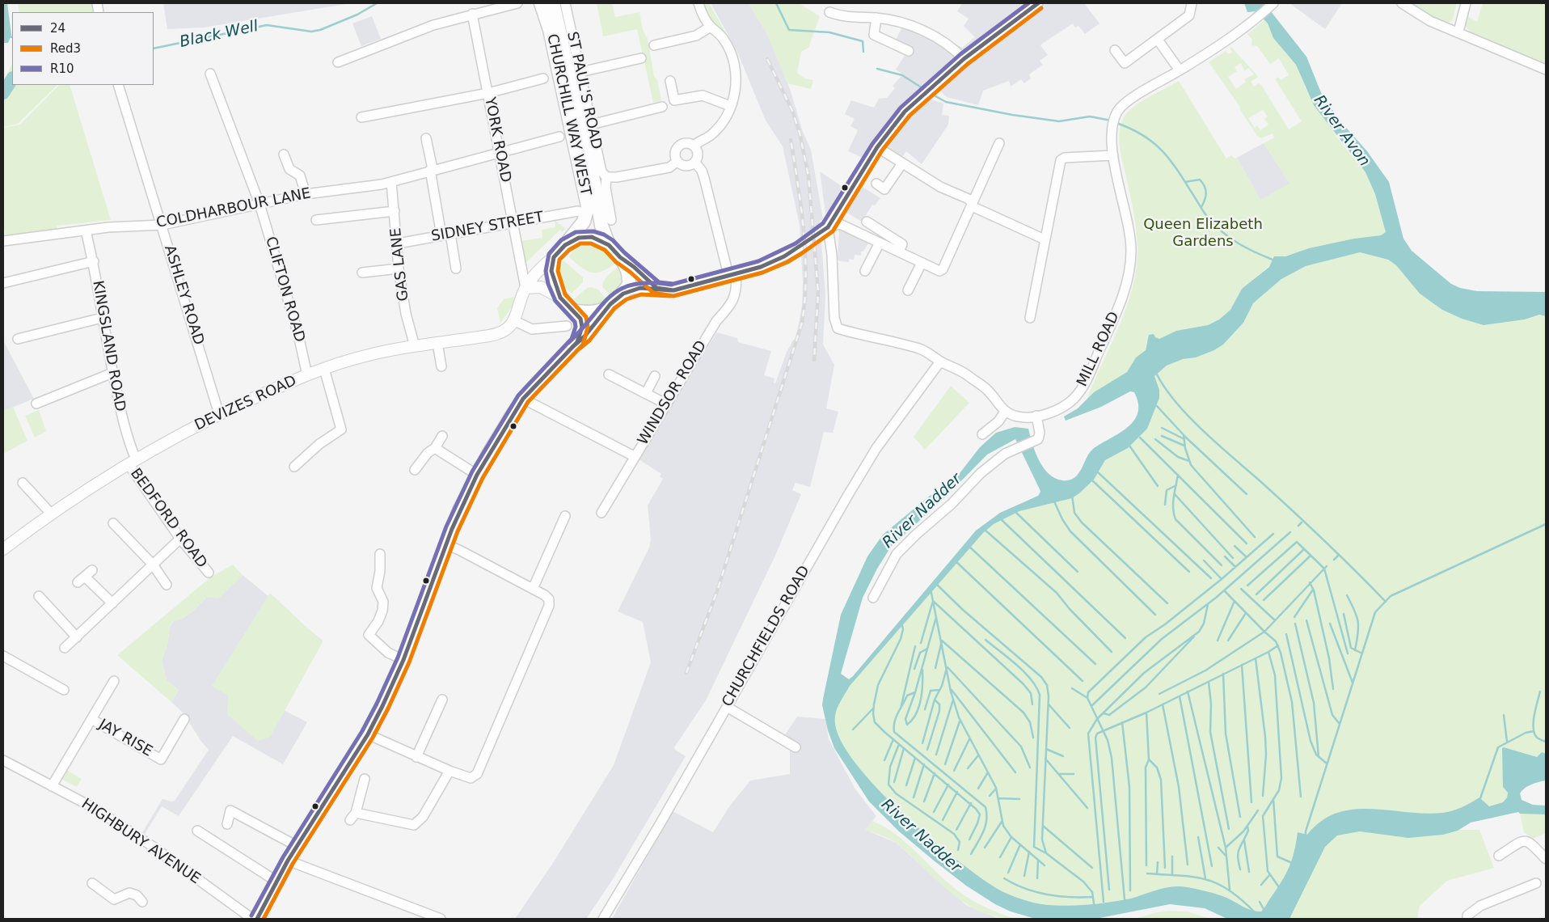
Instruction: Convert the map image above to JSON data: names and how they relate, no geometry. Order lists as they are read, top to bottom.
{
  "streets": {
    "highway": ["CHURCHILL WAY WEST"],
    "main road": ["DEVIZES ROAD"],
    "street": [
      "ST PAUL'S ROAD",
      "YORK ROAD",
      "COLDHARBOUR LANE",
      "SIDNEY STREET",
      "GAS LANE",
      "CLIFTON ROAD",
      "ASHLEY ROAD",
      "KINGSLAND ROAD",
      "MILL ROAD",
      "WINDSOR ROAD",
      "BEDFORD ROAD",
      "CHURCHFIELDS ROAD",
      "JAY RISE",
      "HIGHBURY AVENUE"
    ]
  },
  "crossings": [
    ["YORK ROAD", "COLDHARBOUR LANE"],
    ["YORK ROAD", "SIDNEY STREET"],
    ["COLDHARBOUR LANE", "GAS LANE"],
    ["COLDHARBOUR LANE", "CLIFTON ROAD"],
    ["COLDHARBOUR LANE", "ASHLEY ROAD"],
    ["COLDHARBOUR LANE", "KINGSLAND ROAD"],
    ["SIDNEY STREET", "GAS LANE"],
    ["GAS LANE", "DEVIZES ROAD"],
    ["CLIFTON ROAD", "DEVIZES ROAD"],
    ["ASHLEY ROAD", "DEVIZES ROAD"],
    ["KINGSLAND ROAD", "DEVIZES ROAD"],
    ["KINGSLAND ROAD", "BEDFORD ROAD"],
    ["DEVIZES ROAD", "BEDFORD ROAD"],
    ["JAY RISE", "HIGHBURY AVENUE"]
  ],
  "water": ["Black Well", "River Avon", "River Nadder"],
  "parks": ["Queen Elizabeth Gardens"],
  "lines": ["transit line 24", "transit line R10", "transit line Red3"],
  "legend": ["24", "Red3", "R10"]
}
